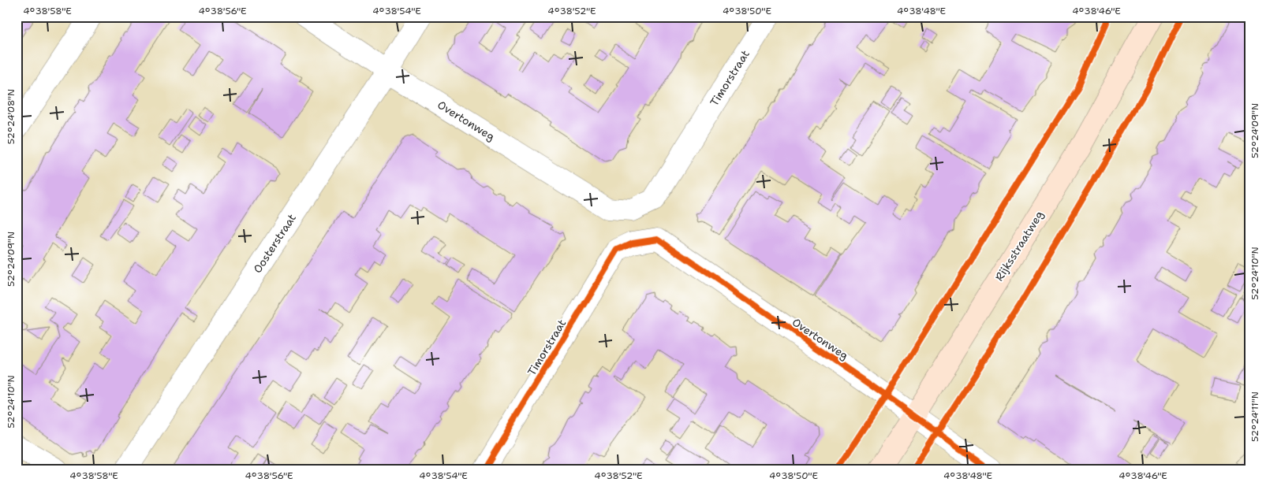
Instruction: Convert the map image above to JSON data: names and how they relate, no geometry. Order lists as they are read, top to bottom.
{
  "streets": {
    "main road": ["Rijksstraatweg"],
    "street": ["Timorstraat", "Overtonweg", "Oosterstraat"]
  },
  "crossings": [
    ["Timorstraat", "Overtonweg"],
    ["Overtonweg", "Oosterstraat"],
    ["Overtonweg", "Rijksstraatweg"]
  ],
  "coordinates": [
    "4°38'58\"E",
    "4°38'56\"E",
    "4°38'54\"E",
    "4°38'52\"E",
    "4°38'50\"E",
    "4°38'48\"E",
    "4°38'46\"E",
    "52°24'08\"N",
    "52°24'09\"N",
    "52°24'10\"N",
    "52°24'11\"N"
  ]
}
